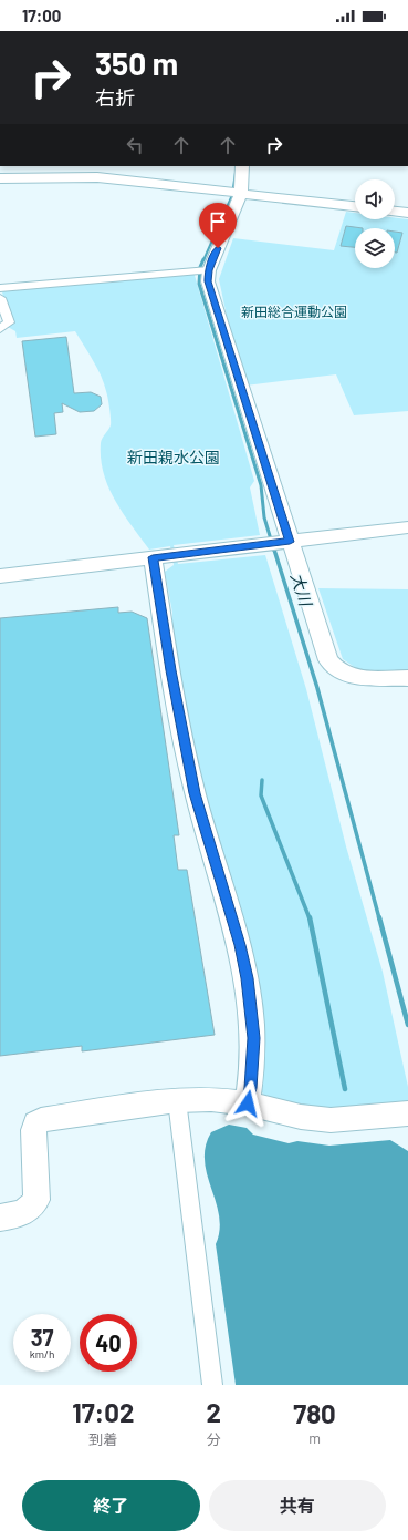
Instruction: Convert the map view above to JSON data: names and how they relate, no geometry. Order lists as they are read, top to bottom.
{
  "water": ["大川"],
  "parks": ["新田総合運動公園", "新田親水公園"],
  "page": {
    "status": "17:00",
    "turn": ["350 m", "右折"],
    "speed": "37 km/h",
    "limit": "40",
    "eta": [
      "17:02",
      "到着",
      "2",
      "分",
      "780",
      "m"
    ],
    "buttons": ["終了", "共有"]
  }
}
